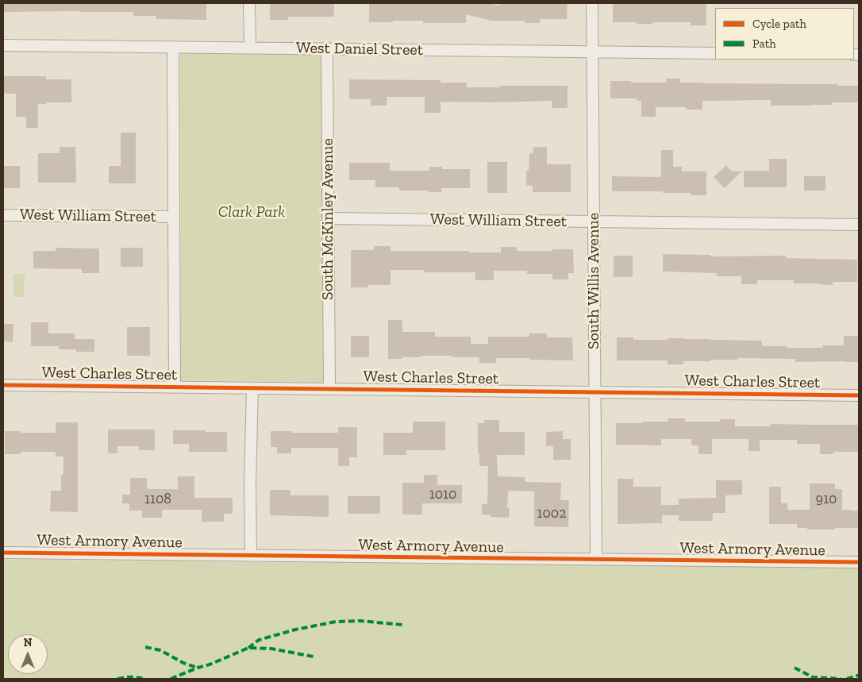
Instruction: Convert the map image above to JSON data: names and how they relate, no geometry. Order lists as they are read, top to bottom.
{
  "streets": {
    "street": [
      "West Daniel Street",
      "West William Street",
      "South McKinley Avenue",
      "South Willis Avenue",
      "West Charles Street",
      "West Armory Avenue"
    ]
  },
  "crossings": [
    ["West Daniel Street", "South McKinley Avenue"],
    ["West Daniel Street", "South Willis Avenue"],
    ["West William Street", "South McKinley Avenue"],
    ["West William Street", "South Willis Avenue"],
    ["South McKinley Avenue", "West Charles Street"],
    ["South Willis Avenue", "West Charles Street"],
    ["South Willis Avenue", "West Armory Avenue"]
  ],
  "parks": ["Clark Park"],
  "house_numbers": [
    "1010",
    "1108",
    "910",
    "1002"
  ],
  "legend": ["Cycle path", "Path"],
  "north": "top"
}
